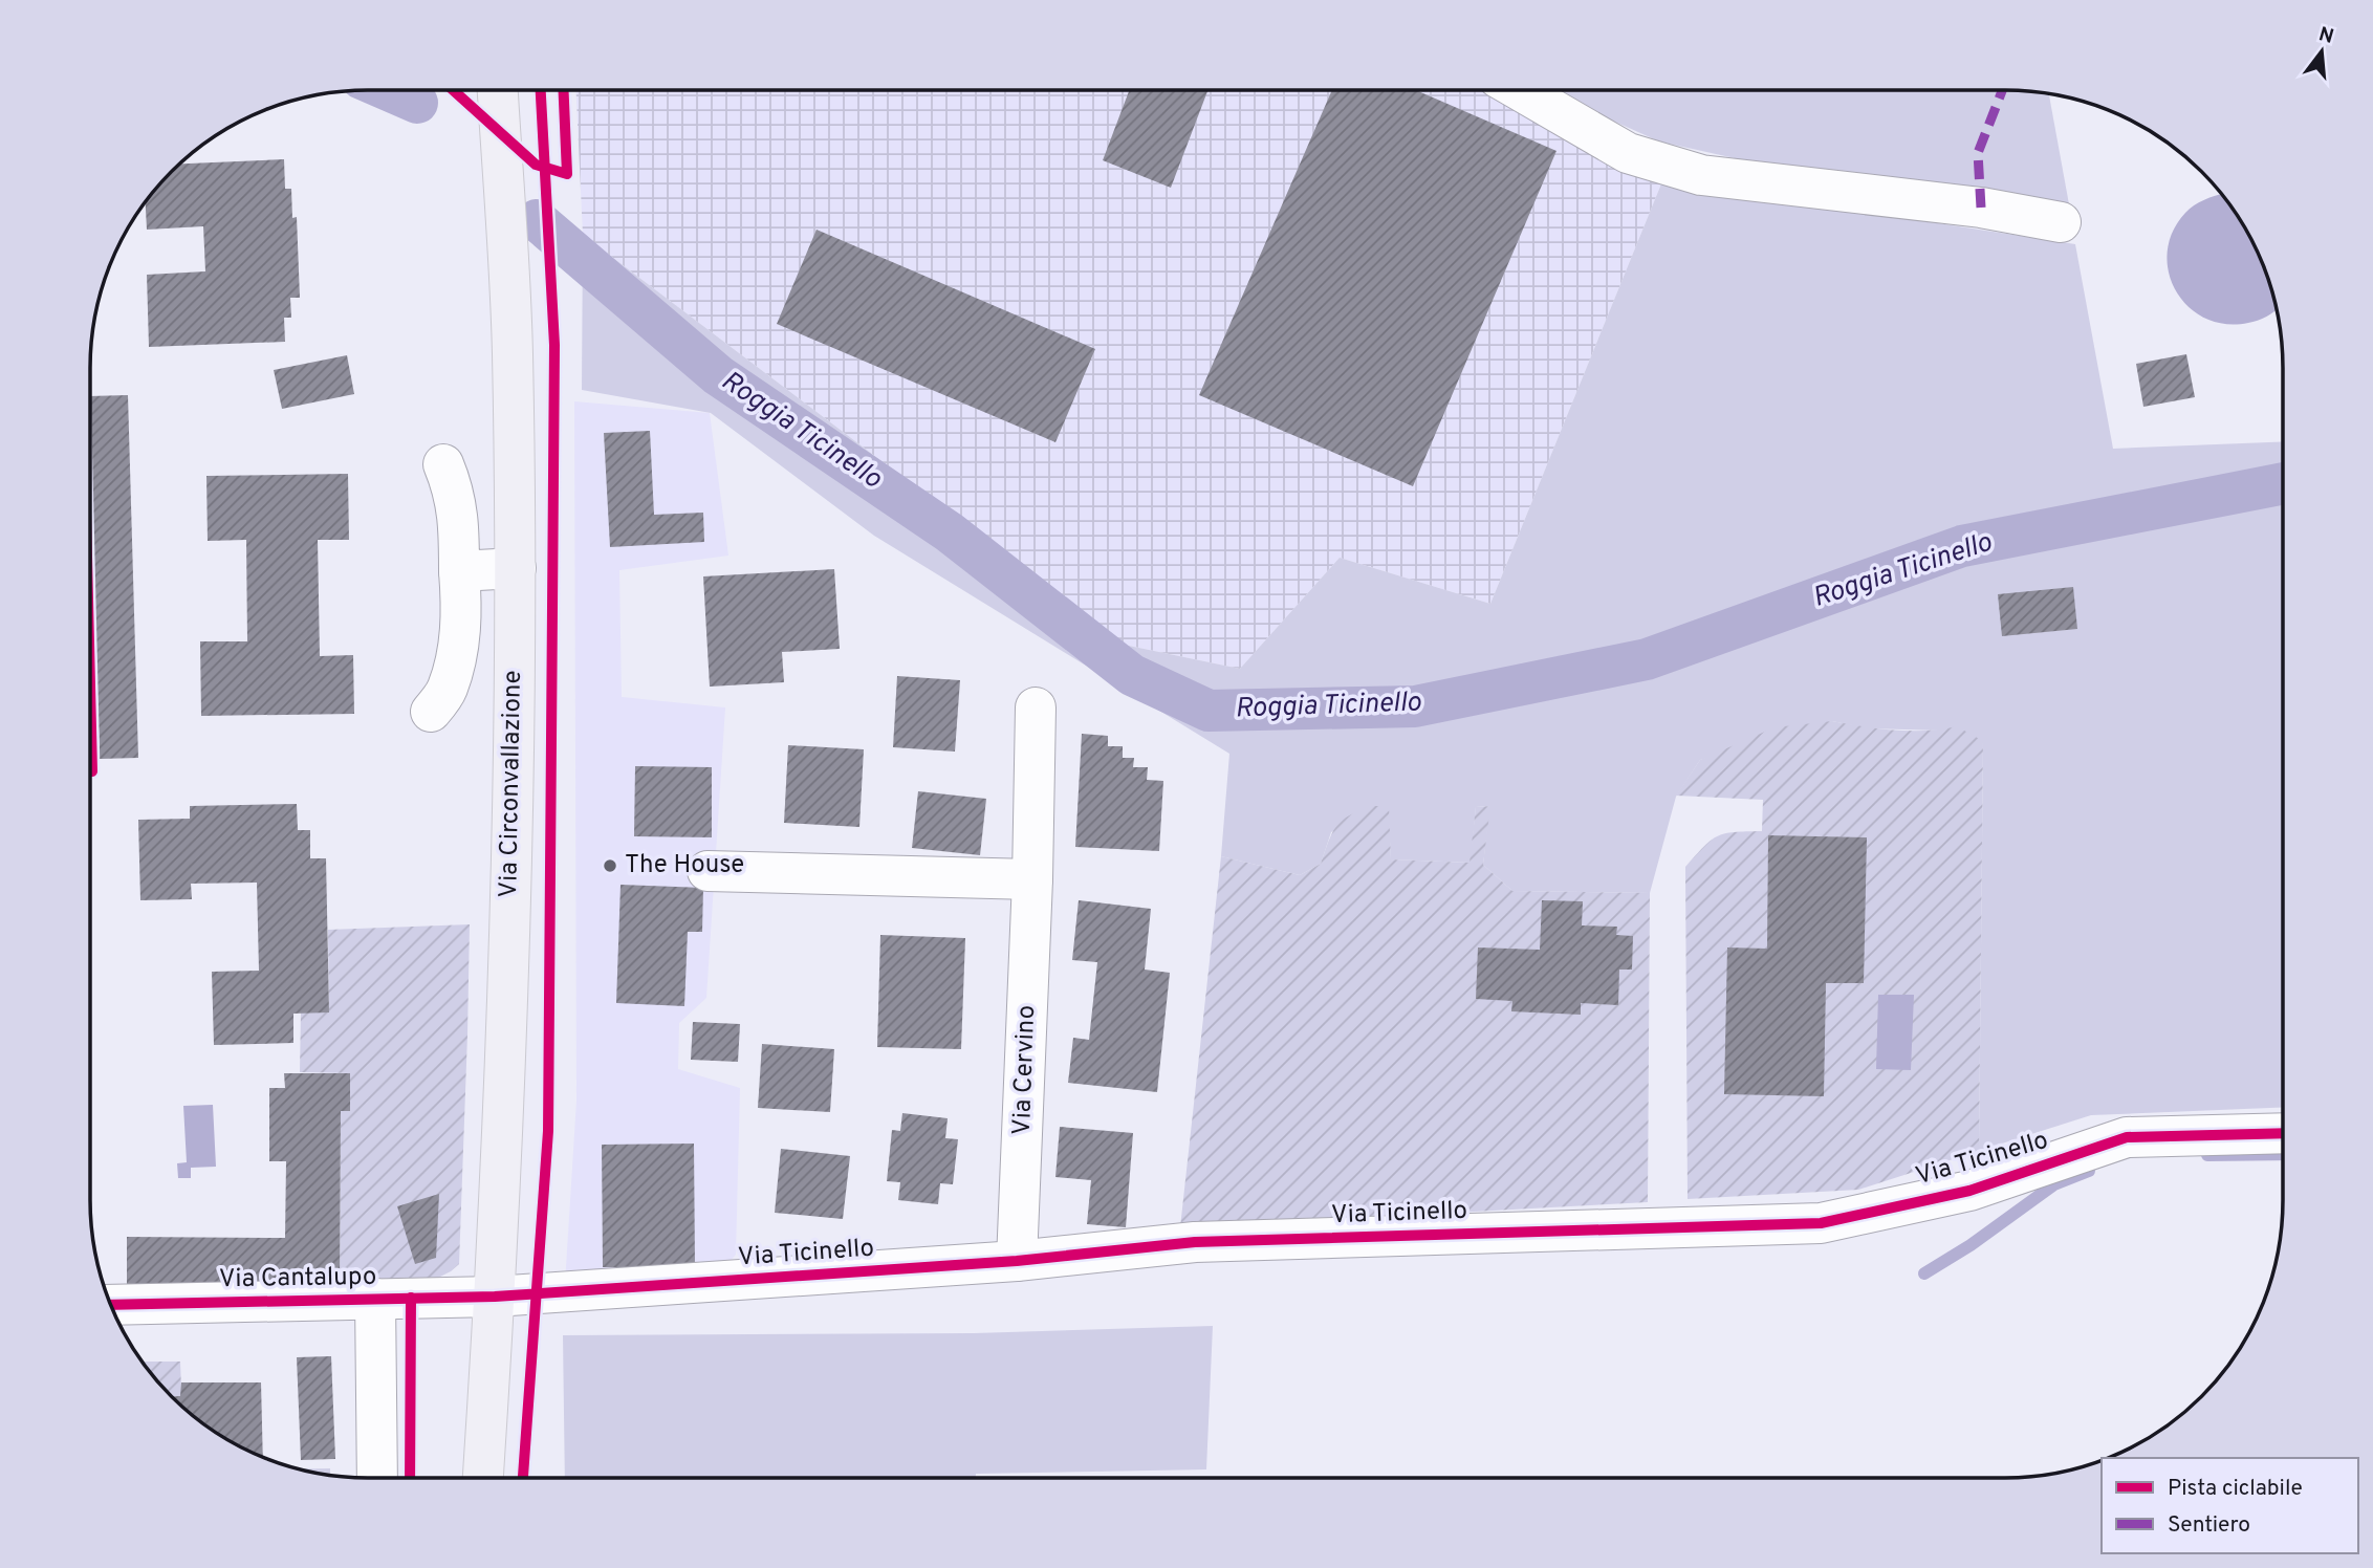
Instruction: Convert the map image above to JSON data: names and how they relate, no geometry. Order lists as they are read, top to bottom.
{
  "streets": {
    "main road": ["Via Circonvallazione"],
    "street": ["Via Cervino", "Via Ticinello", "Via Cantalupo"]
  },
  "crossings": [
    ["Via Circonvallazione", "Via Ticinello"],
    ["Via Circonvallazione", "Via Cantalupo"],
    ["Via Cervino", "Via Ticinello"],
    ["Via Ticinello", "Via Cantalupo"]
  ],
  "water": ["Roggia Ticinello"],
  "places": ["The House"],
  "legend": ["Pista ciclabile", "Sentiero"],
  "north": "top"
}
